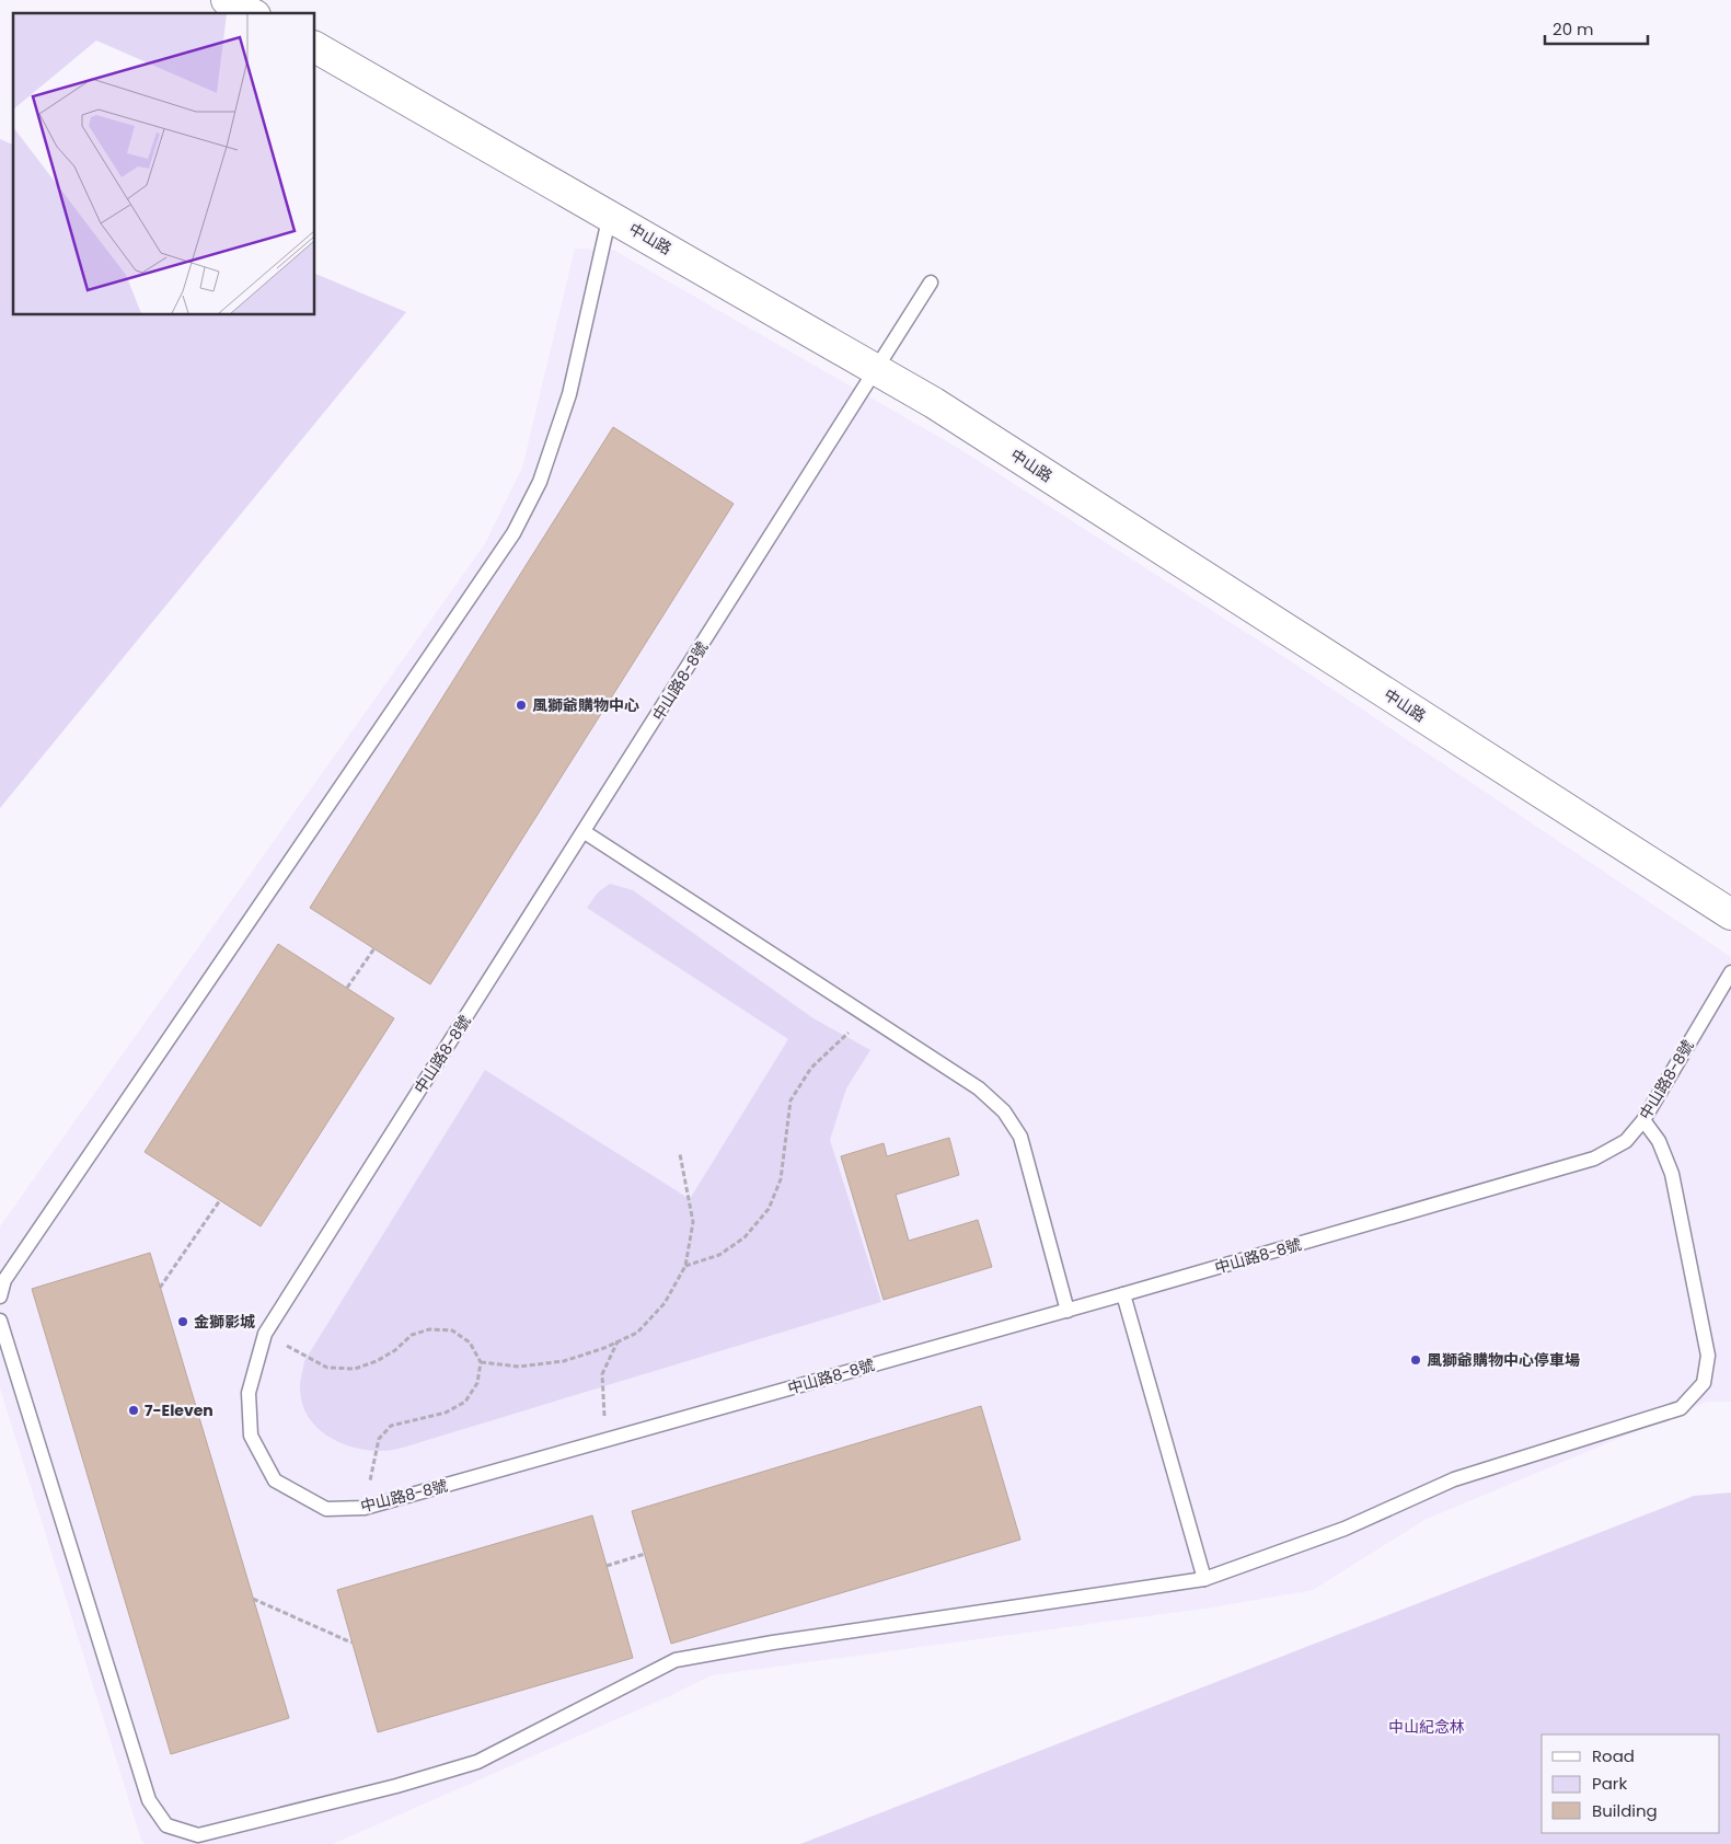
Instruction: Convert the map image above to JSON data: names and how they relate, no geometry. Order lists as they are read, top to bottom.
{
  "streets": {
    "main road": ["中山路"],
    "lane": ["中山路8-8號"]
  },
  "crossings": [
    ["中山路", "中山路8-8號"]
  ],
  "parks": ["中山紀念林"],
  "places": [
    "風獅爺購物中心",
    "金獅影城",
    "風獅爺購物中心停車場",
    "7-Eleven"
  ],
  "legend": ["Road", "Park", "Building"],
  "scale_bar": "20 m"
}
